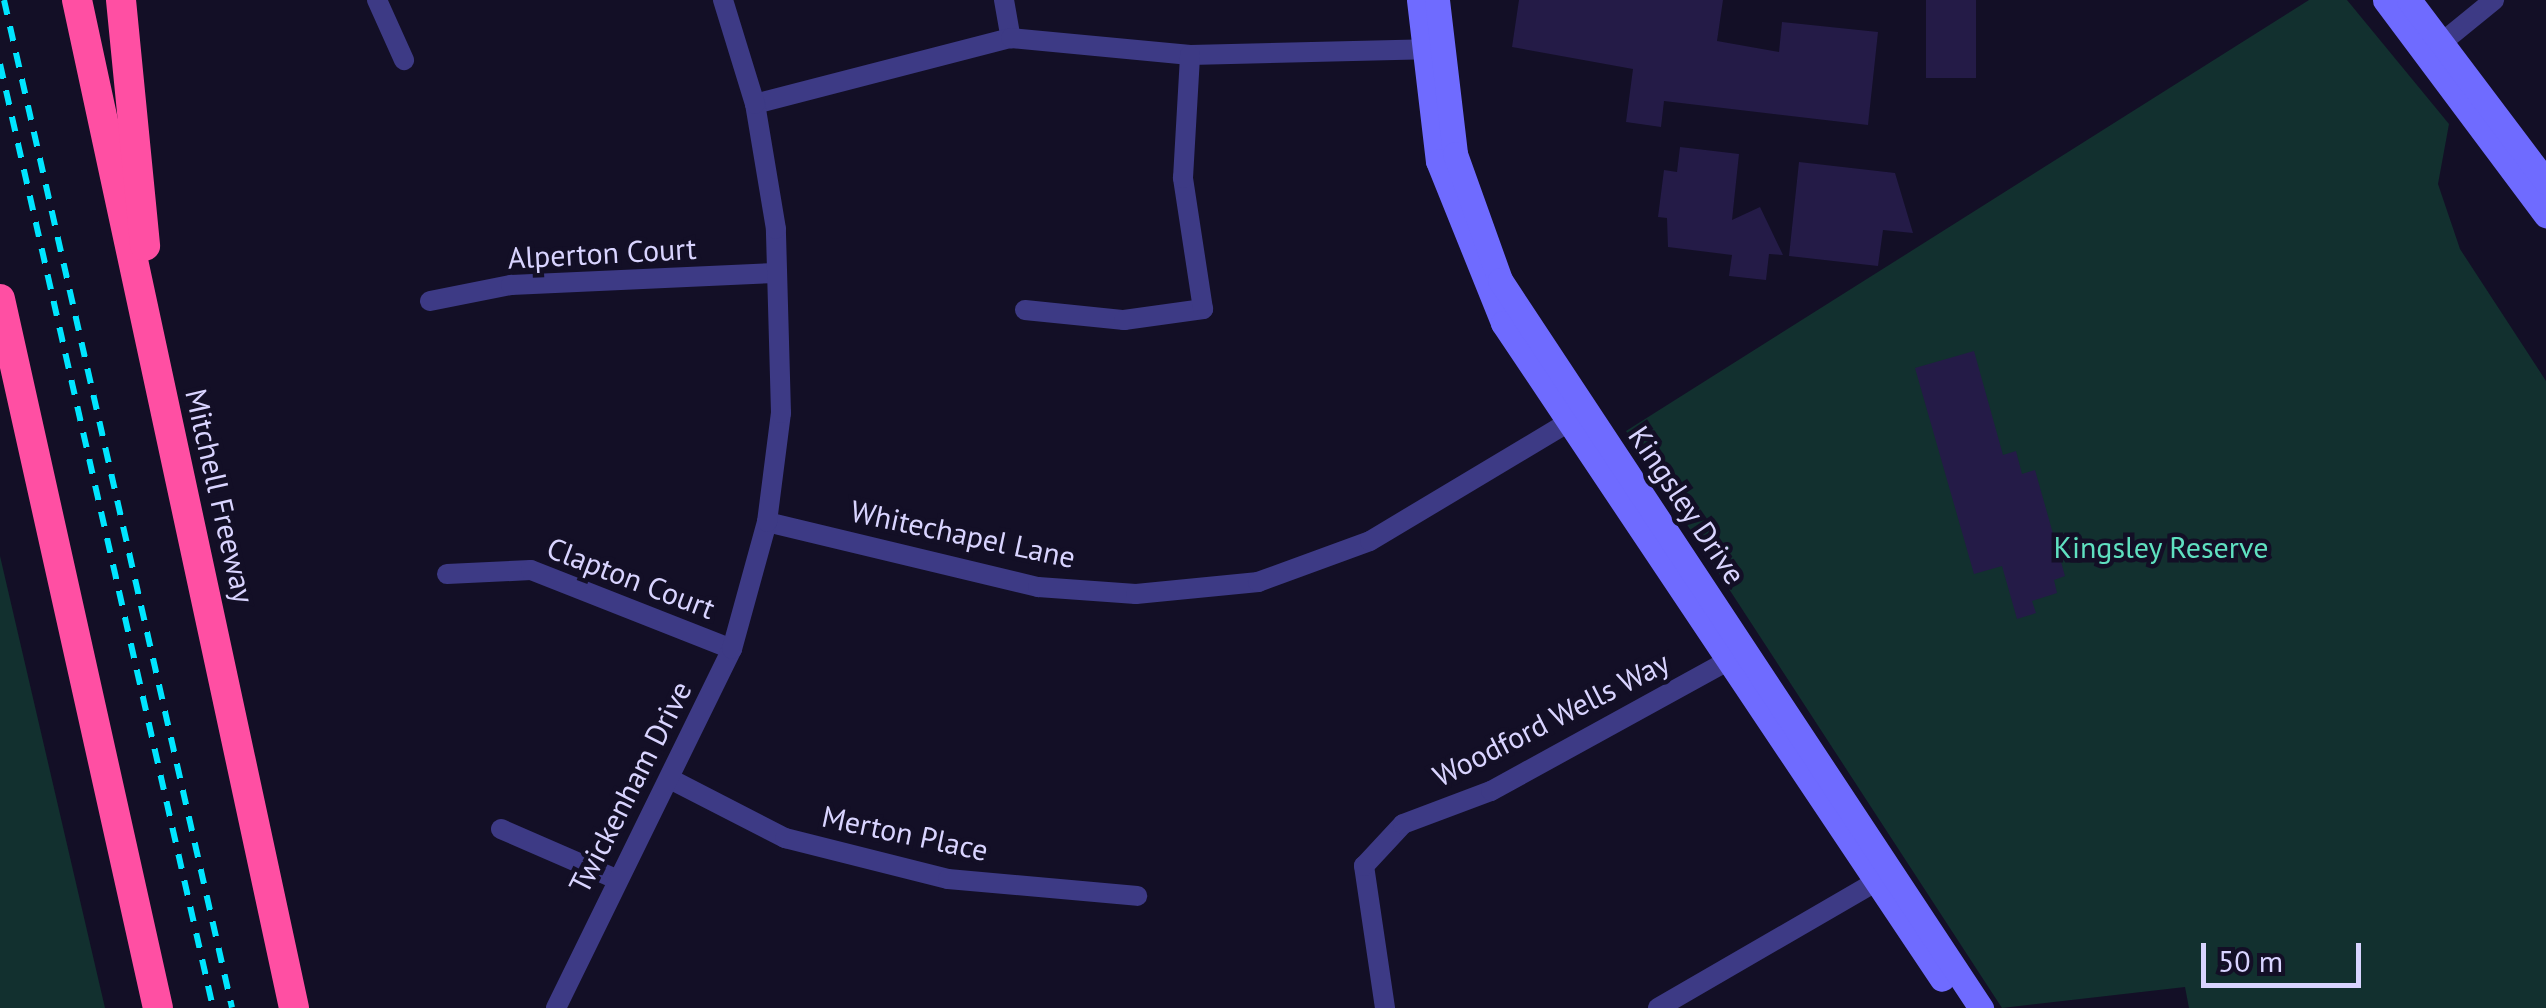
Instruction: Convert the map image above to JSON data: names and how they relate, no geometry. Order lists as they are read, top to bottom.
{
  "streets": {
    "highway": ["Mitchell Freeway"],
    "main road": ["Kingsley Drive"],
    "street": [
      "Alperton Court",
      "Whitechapel Lane",
      "Clapton Court",
      "Woodford Wells Way",
      "Twickenham Drive",
      "Merton Place"
    ]
  },
  "crossings": [
    ["Alperton Court", "Twickenham Drive"],
    ["Kingsley Drive", "Whitechapel Lane"],
    ["Kingsley Drive", "Woodford Wells Way"],
    ["Whitechapel Lane", "Twickenham Drive"],
    ["Clapton Court", "Twickenham Drive"],
    ["Twickenham Drive", "Merton Place"]
  ],
  "parks": ["Kingsley Reserve"],
  "scale_bar": "50 m"
}
